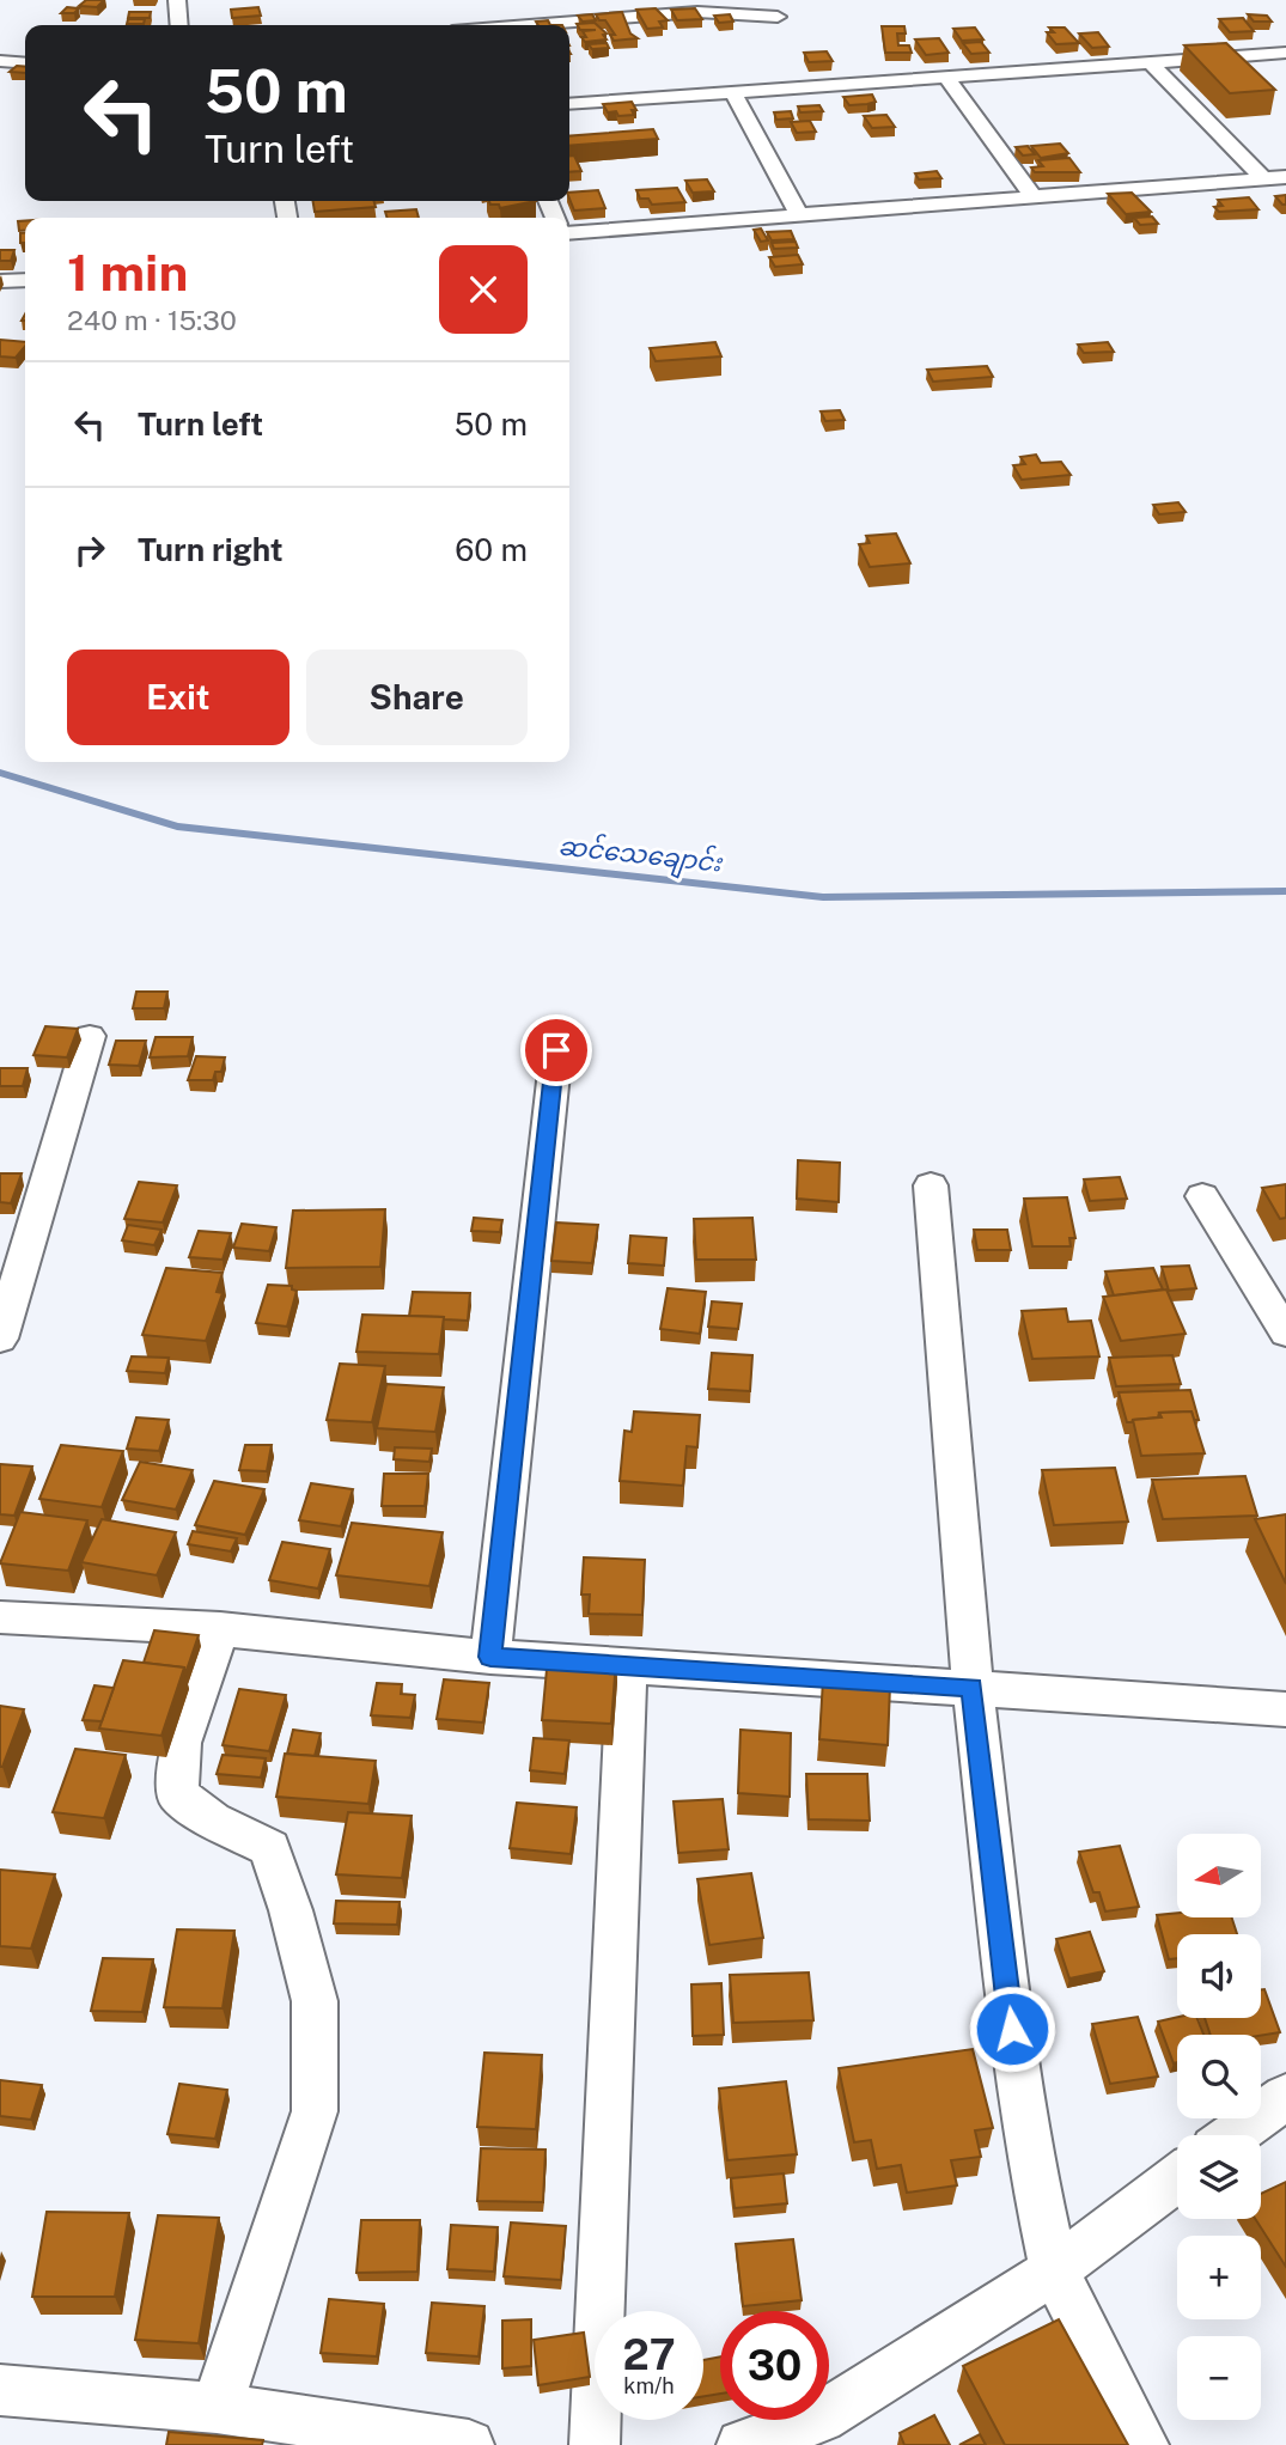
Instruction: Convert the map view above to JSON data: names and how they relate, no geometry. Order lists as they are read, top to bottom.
{
  "water": ["ဆင်သေချောင်း"],
  "north": "left",
  "page": {
    "turn": ["50 m", "Turn left"],
    "heading": ["1 min", "240 m · 15:30"],
    "list": [
      {
        "name": "Turn left",
        "value": "50 m"
      },
      {
        "name": "Turn right",
        "value": "60 m"
      }
    ],
    "buttons": ["Exit", "Share"],
    "map_buttons": ["+", "−"],
    "speed": "27 km/h",
    "limit": "30"
  }
}
